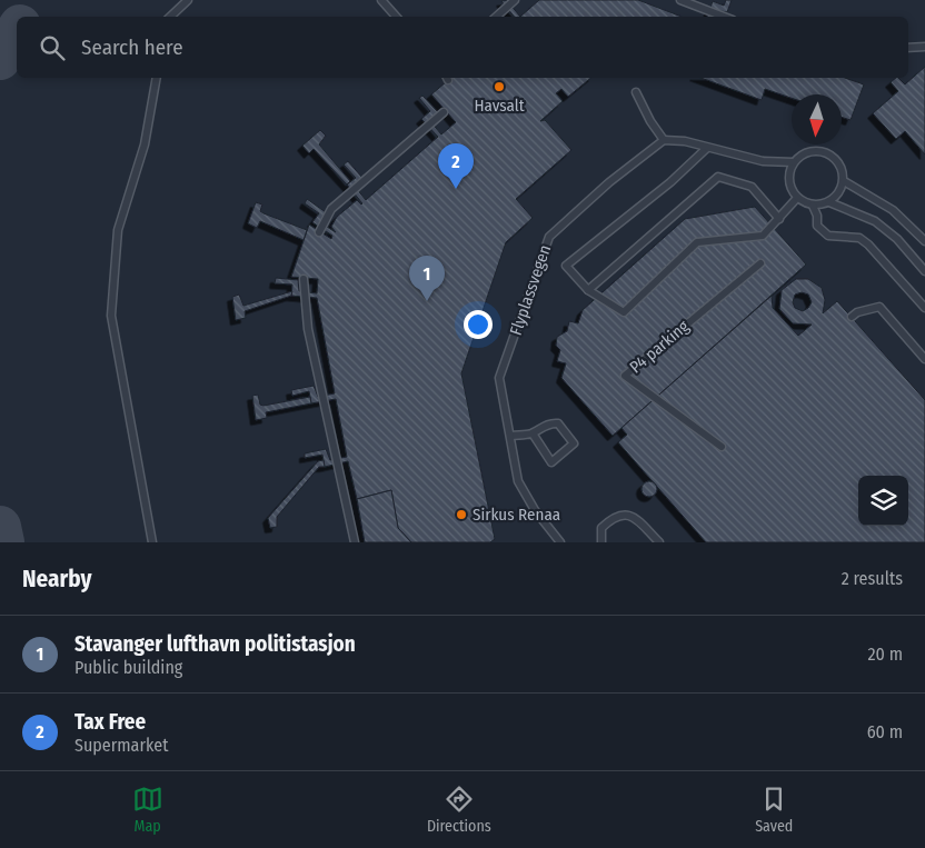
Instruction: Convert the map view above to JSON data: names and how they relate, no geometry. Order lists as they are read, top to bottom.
{
  "streets": {
    "lane": ["Flyplassvegen", "P4 parking"]
  },
  "places": ["Havsalt", "Sirkus Renaa"],
  "north": "bottom",
  "page": {
    "search": "Search here",
    "pins": ["2", "1"],
    "heading": ["Nearby", "2 results"],
    "list": [
      {
        "mark": "1",
        "name": "Stavanger lufthavn politistasjon",
        "note": "Public building",
        "value": "20 m"
      },
      {
        "mark": "2",
        "name": "Tax Free",
        "note": "Supermarket",
        "value": "60 m"
      }
    ],
    "nav": ["Map", "Directions", "Saved"]
  }
}
